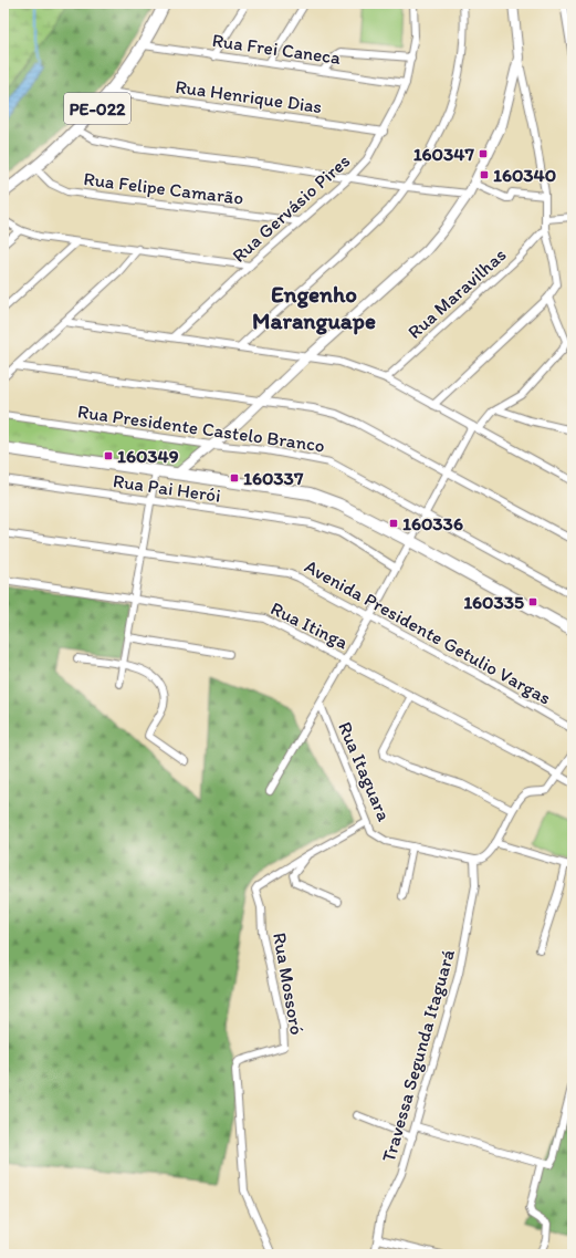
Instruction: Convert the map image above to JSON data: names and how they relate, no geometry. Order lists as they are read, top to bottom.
{
  "streets": {
    "main road": ["PE-022"],
    "street": [
      "Rua Frei Caneca",
      "Rua Henrique Dias",
      "Rua Felipe Camarão",
      "Rua Gervásio Pires",
      "Rua Maravilhas",
      "Rua Presidente Castelo Branco",
      "Rua Pai Herói",
      "Rua Itinga",
      "Avenida Presidente Getulio Vargas",
      "Rua Itaguara",
      "Rua Mossoró",
      "Travessa Segunda Itaguará"
    ]
  },
  "crossings": [
    ["Rua Frei Caneca", "PE-022"],
    ["Rua Frei Caneca", "Rua Gervásio Pires"],
    ["Rua Henrique Dias", "PE-022"],
    ["Rua Henrique Dias", "Rua Gervásio Pires"],
    ["PE-022", "Rua Felipe Camarão"],
    ["Rua Felipe Camarão", "Rua Gervásio Pires"],
    ["Rua Presidente Castelo Branco", "Rua Itaguara"],
    ["Rua Pai Herói", "Rua Itaguara"],
    ["Rua Itinga", "Rua Itaguara"],
    ["Avenida Presidente Getulio Vargas", "Rua Itaguara"],
    ["Rua Itaguara", "Rua Mossoró"],
    ["Rua Itaguara", "Travessa Segunda Itaguará"]
  ],
  "districts": ["Engenho Maranguape"],
  "places": {
    "transit": [
      "160347",
      "160340",
      "160349",
      "160337",
      "160336",
      "160335"
    ]
  }
}
